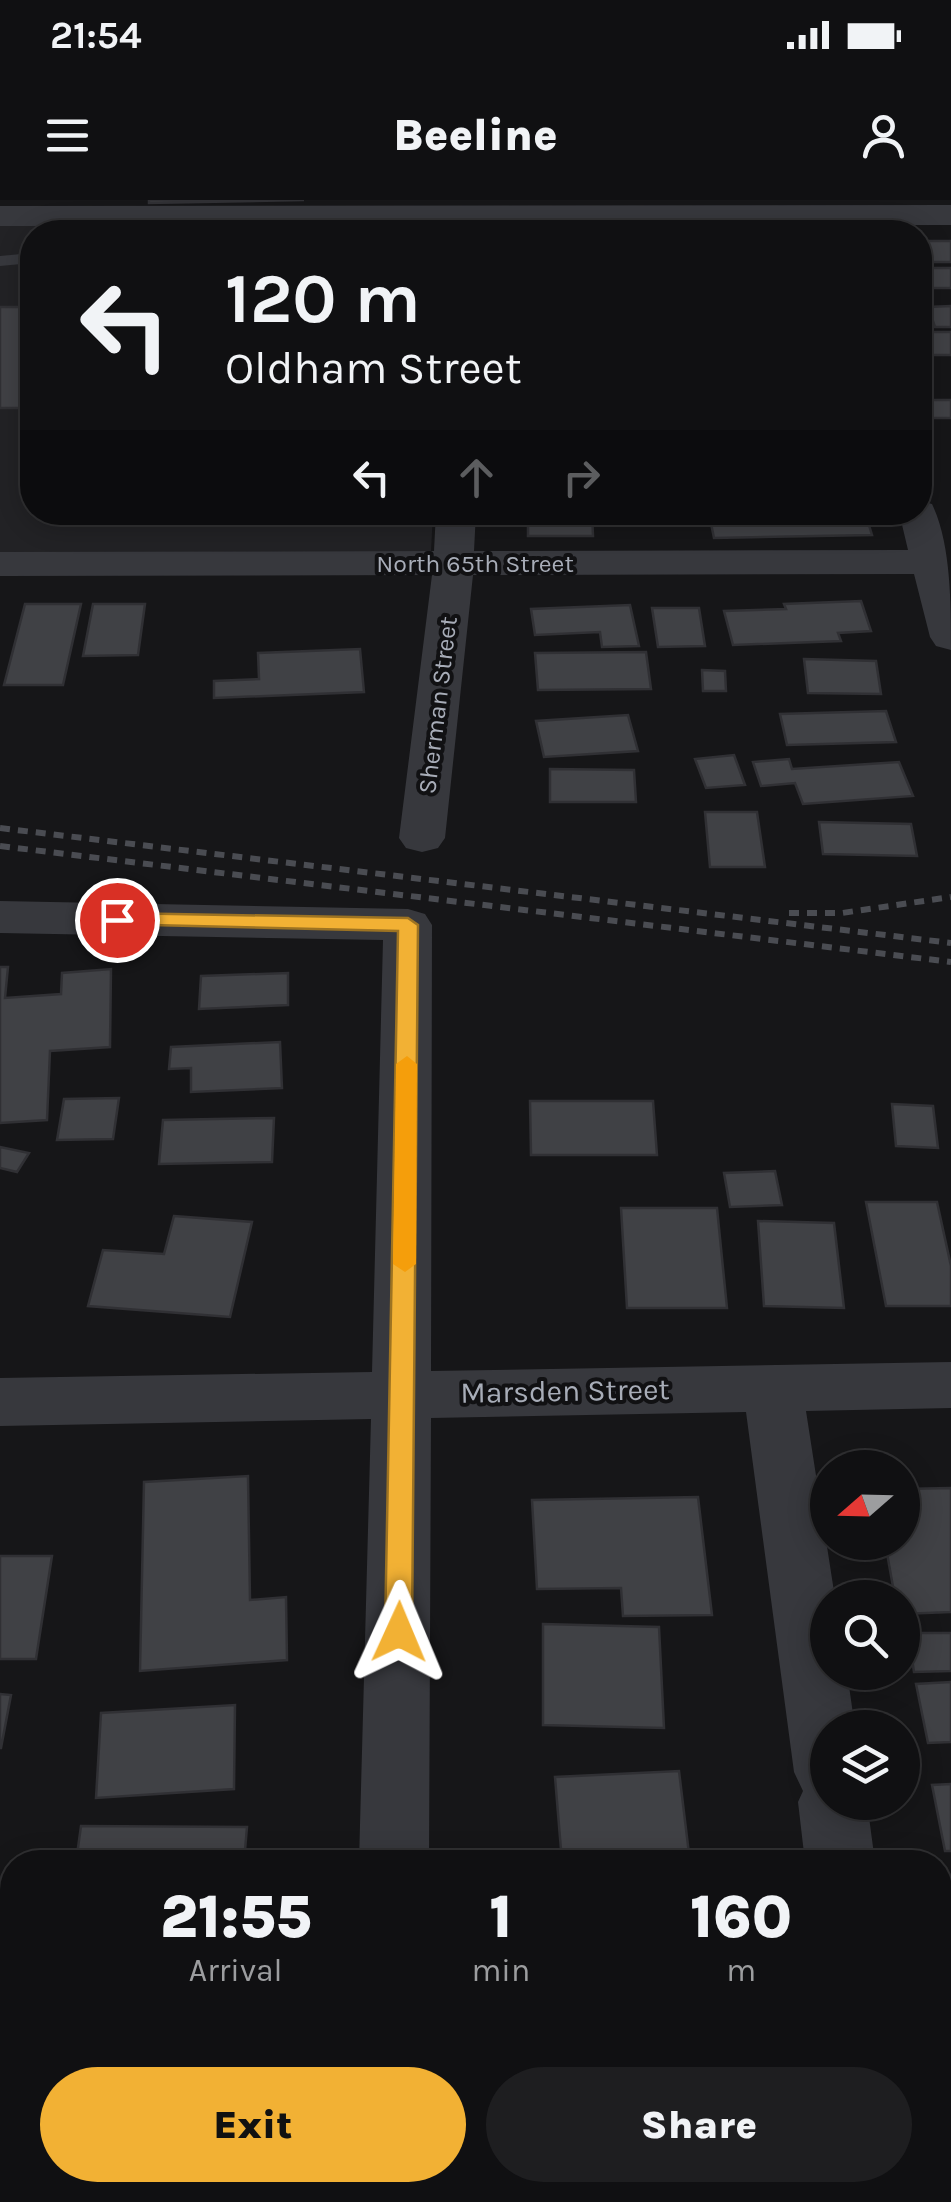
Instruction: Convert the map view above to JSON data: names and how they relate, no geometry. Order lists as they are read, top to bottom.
{
  "streets": {
    "street": ["North 65th Street", "Sherman Street", "Marsden Street"]
  },
  "crossings": [
    ["North 65th Street", "Sherman Street"]
  ],
  "north": "left",
  "page": {
    "status": "21:54",
    "header": "Beeline",
    "turn": ["120 m", "Oldham Street"],
    "eta": [
      "21:55",
      "Arrival",
      "1",
      "min",
      "160",
      "m"
    ],
    "buttons": ["Exit", "Share"]
  }
}
